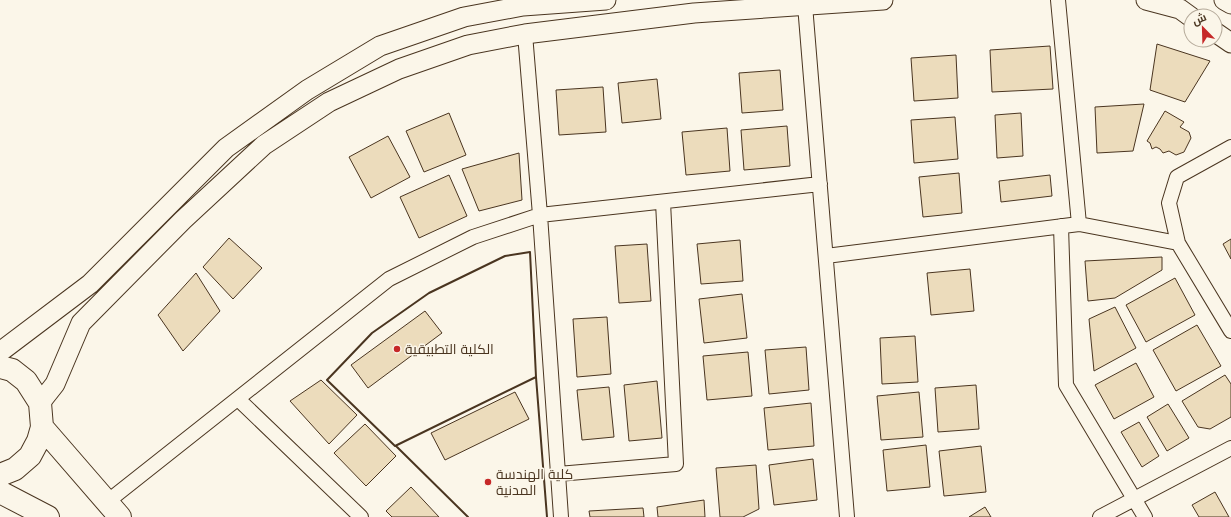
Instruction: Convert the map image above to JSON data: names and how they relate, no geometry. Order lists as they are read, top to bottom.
{
  "places": ["الكلية التطبيقية", "كلية الهندسة المدنية"],
  "north": "top left"
}
